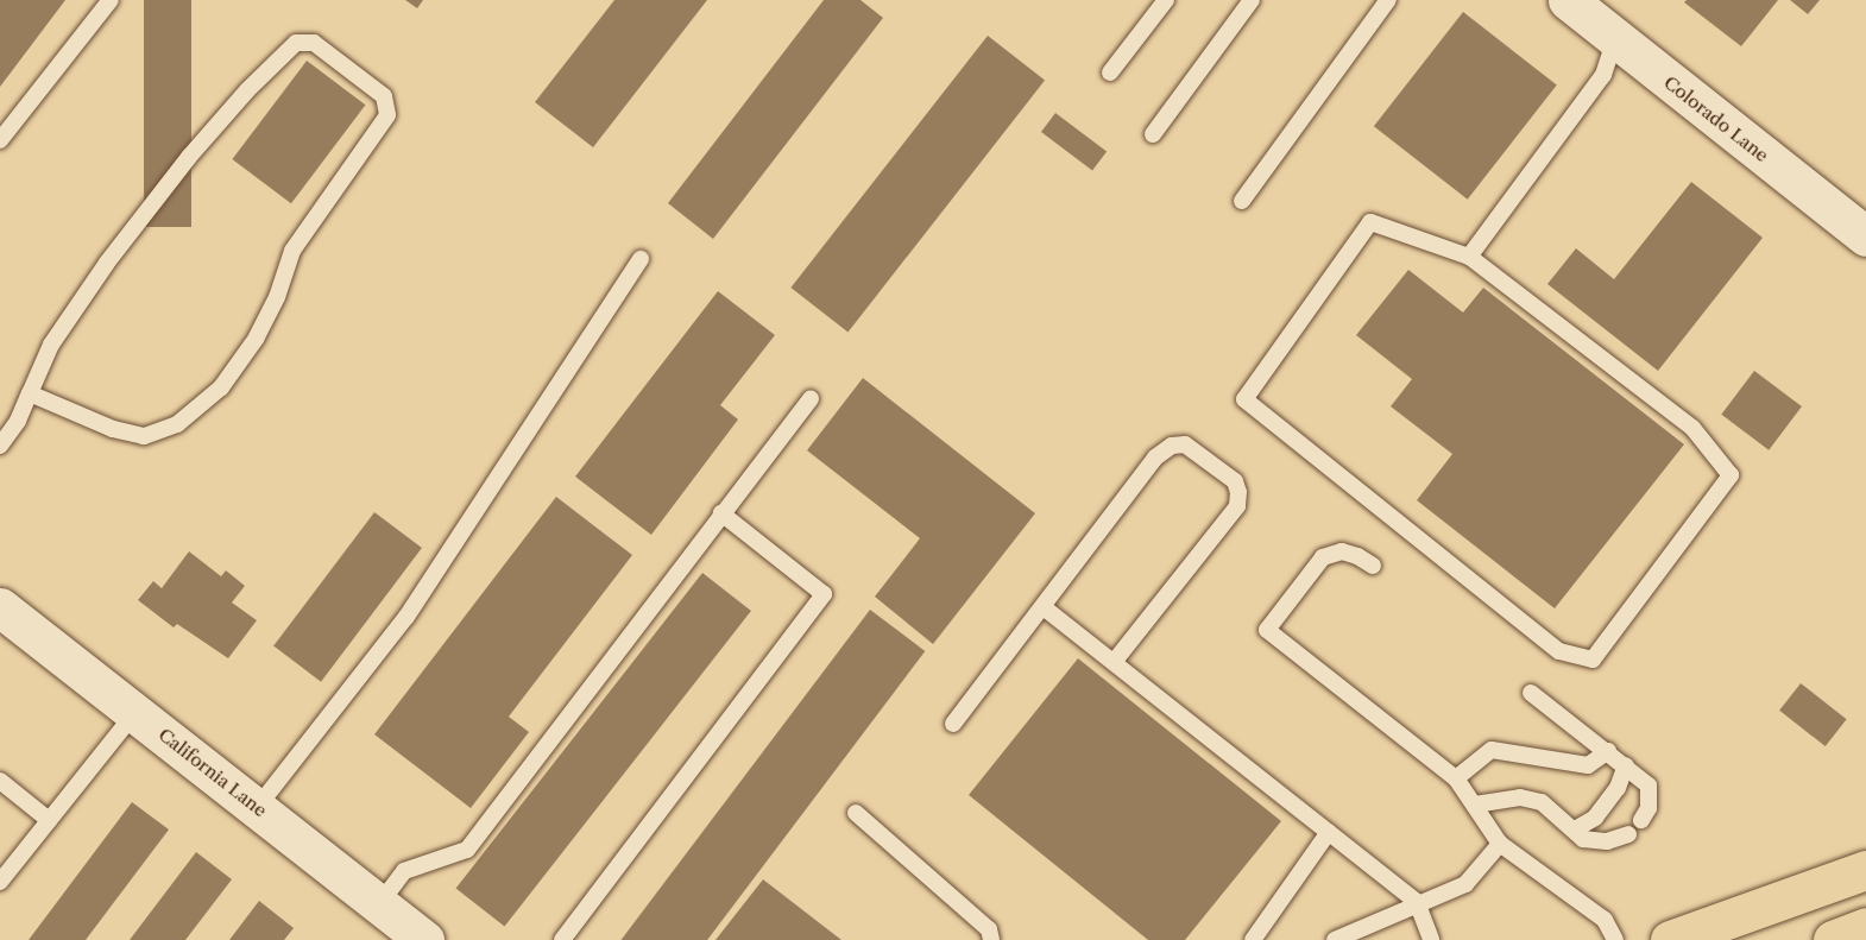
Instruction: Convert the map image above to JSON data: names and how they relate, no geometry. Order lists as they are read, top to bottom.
{
  "streets": {
    "street": ["Colorado Lane", "California Lane"]
  }
}
